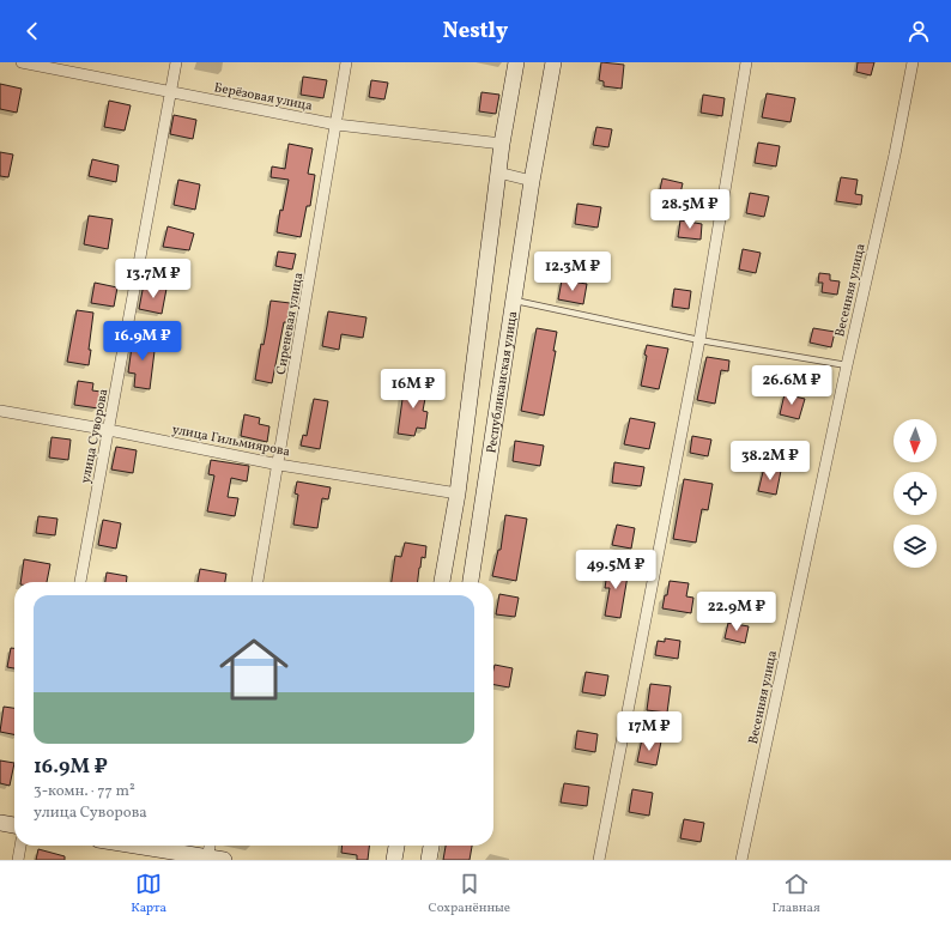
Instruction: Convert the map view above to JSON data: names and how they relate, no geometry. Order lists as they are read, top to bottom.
{
  "streets": {
    "street": [
      "Берёзовая улица",
      "Весенняя улица",
      "Сиреневая улица",
      "Республиканская улица",
      "улица Суворова",
      "улица Гильмиярова"
    ]
  },
  "crossings": [
    ["Берёзовая улица", "Сиреневая улица"],
    ["Берёзовая улица", "Республиканская улица"],
    ["Берёзовая улица", "улица Суворова"],
    ["Сиреневая улица", "улица Гильмиярова"],
    ["Республиканская улица", "улица Гильмиярова"],
    ["улица Суворова", "улица Гильмиярова"]
  ],
  "north": "bottom",
  "page": {
    "header": "Nestly",
    "price": [
      "28.5M ₽",
      "12.3M ₽",
      "13.7M ₽",
      "16.9M ₽",
      "26.6M ₽",
      "16M ₽",
      "38.2M ₽",
      "49.5M ₽",
      "22.9M ₽",
      "17M ₽"
    ],
    "list": [
      {
        "name": "16.9M ₽",
        "note": "3-комн. · 77 m² · улица Суворова"
      }
    ],
    "tabs": ["Карта", "Сохранённые", "Главная"]
  }
}
